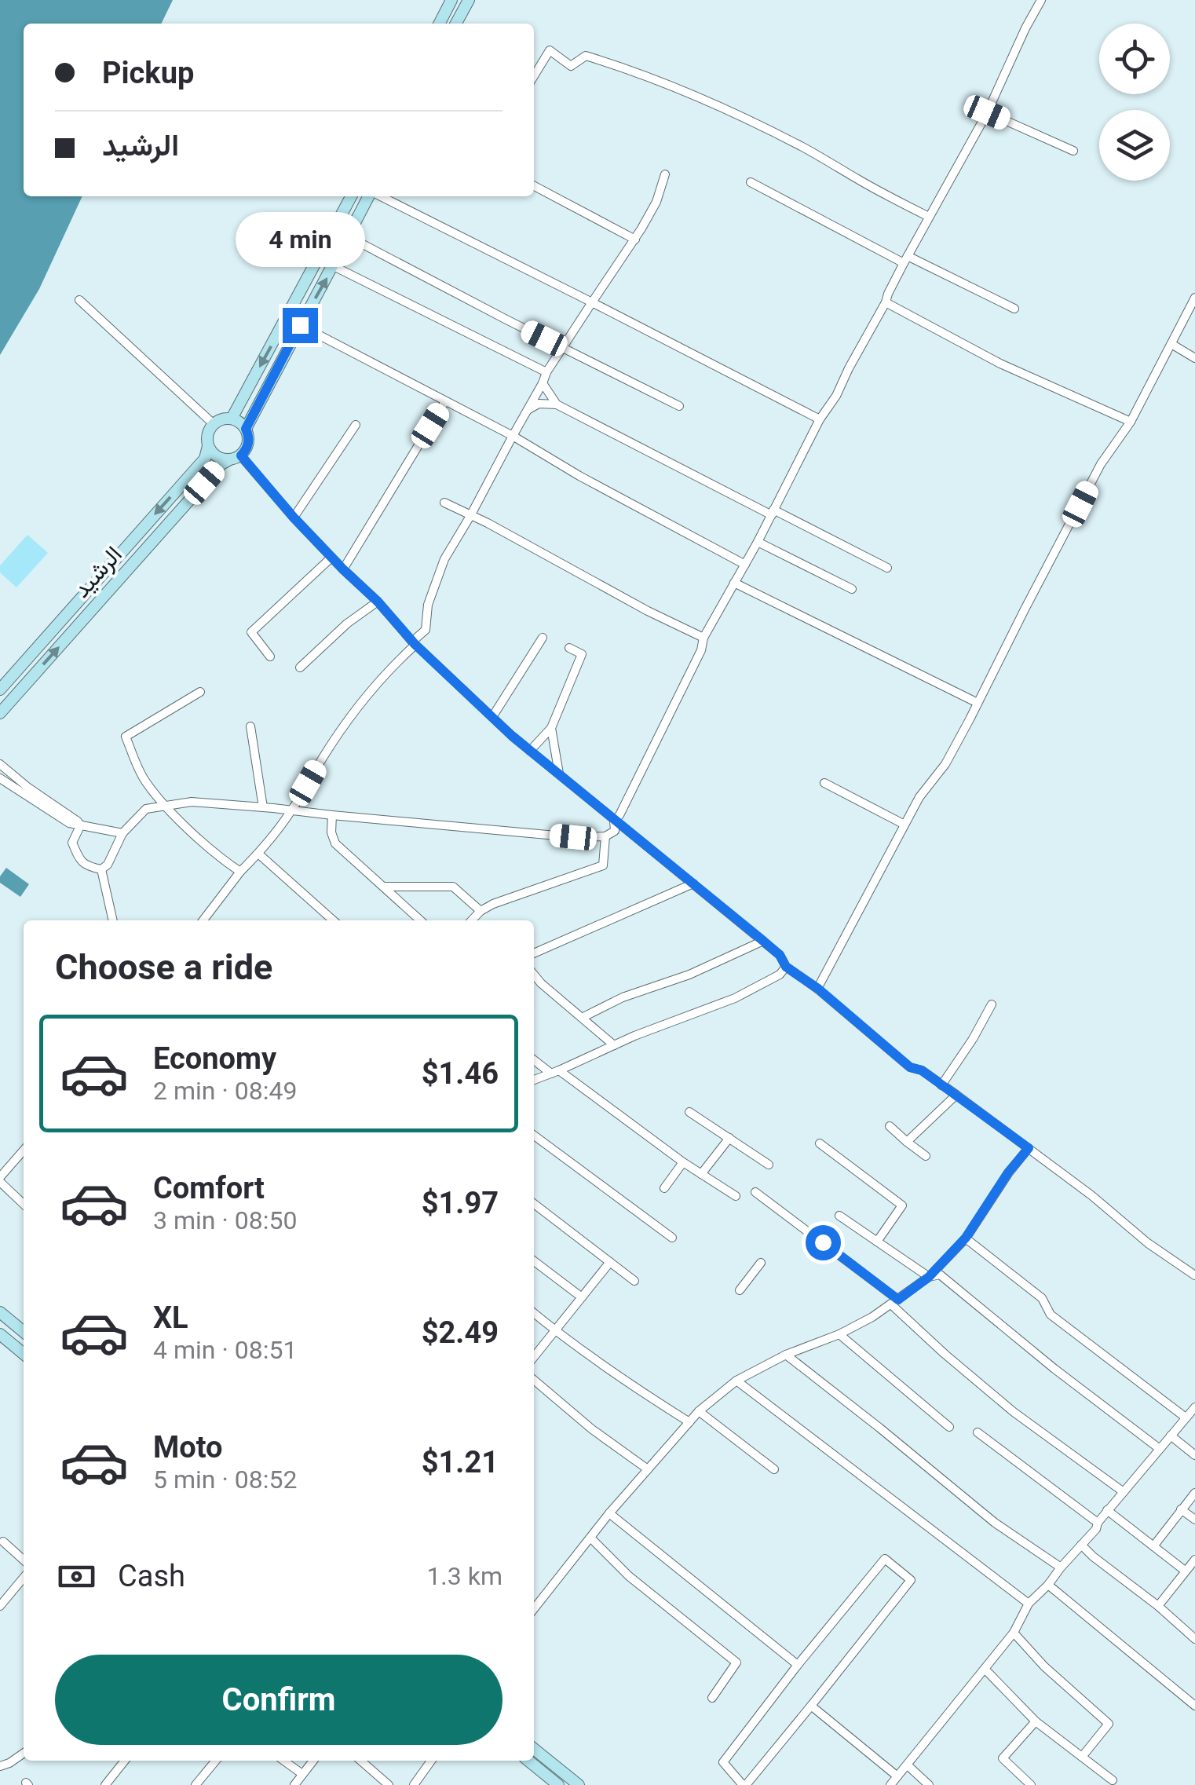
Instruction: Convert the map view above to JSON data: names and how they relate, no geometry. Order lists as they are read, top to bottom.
{
  "streets": {
    "main road": ["الرشيد"]
  },
  "page": {
    "banner": ["Pickup", "الرشيد"],
    "bubble": "4 min",
    "heading": "Choose a ride",
    "list": [
      {
        "name": "Economy",
        "note": "2 min · 08:49",
        "value": "$1.46"
      },
      {
        "name": "Comfort",
        "note": "3 min · 08:50",
        "value": "$1.97"
      },
      {
        "name": "XL",
        "note": "4 min · 08:51",
        "value": "$2.49"
      },
      {
        "name": "Moto",
        "note": "5 min · 08:52",
        "value": "$1.21"
      }
    ],
    "pay": ["Cash", "1.3 km"],
    "buttons": "Confirm"
  }
}
